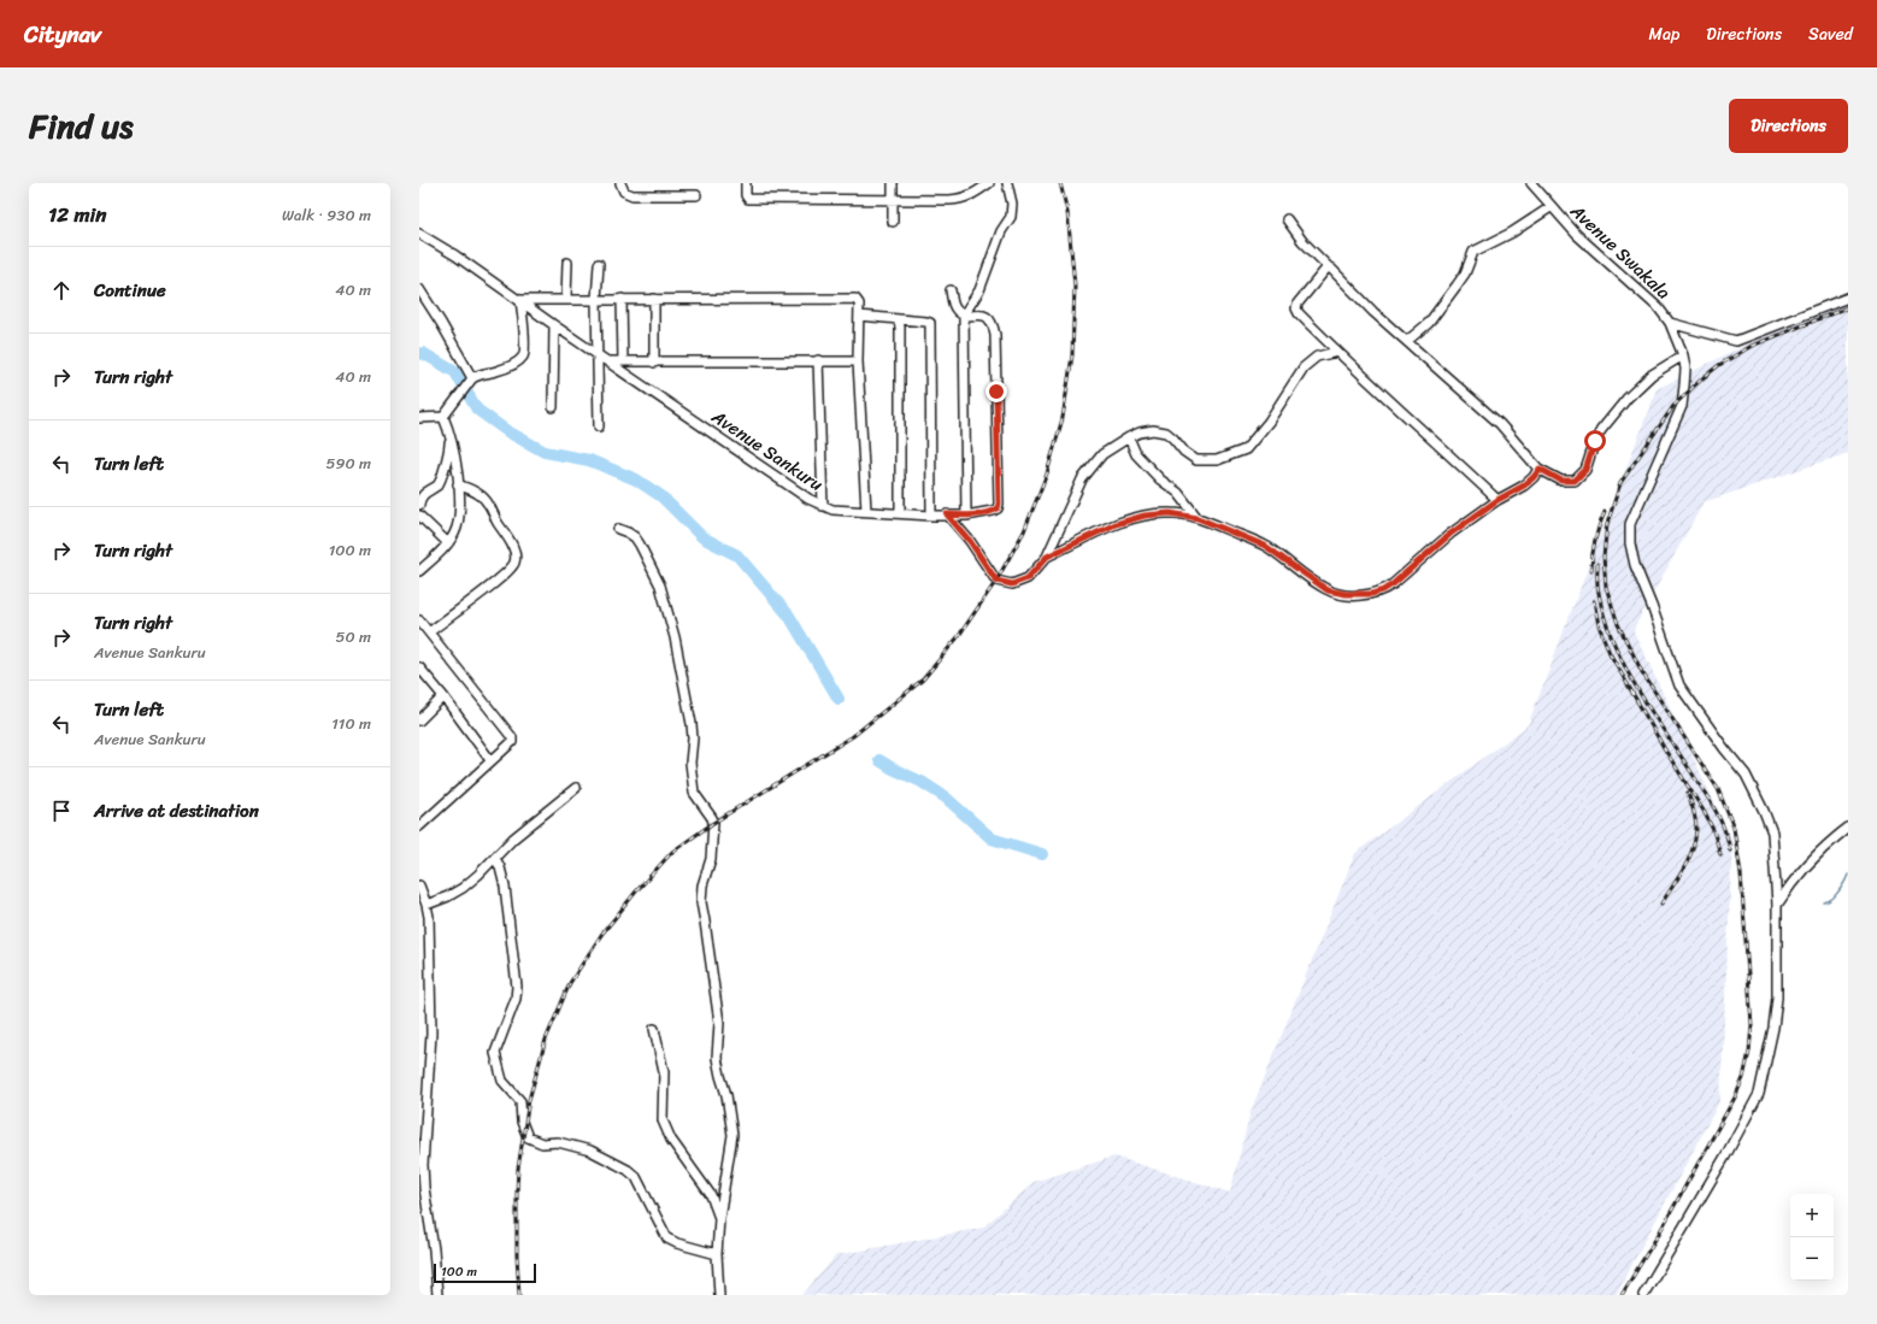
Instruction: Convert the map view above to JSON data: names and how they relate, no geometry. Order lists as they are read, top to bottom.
{
  "streets": {
    "street": ["Avenue Swakala", "Avenue Sankuru"]
  },
  "scale_bar": "100 m",
  "page": {
    "header": "Citynav",
    "nav": ["Map", "Directions", "Saved"],
    "title": "Find us",
    "buttons": "Directions",
    "heading": ["12 min", "Walk · 930 m"],
    "list": [
      ["Continue", "40 m"],
      ["Turn right", "40 m"],
      ["Turn left", "590 m"],
      ["Turn right", "100 m"],
      ["Turn right", "Avenue Sankuru", "50 m"],
      ["Turn left", "Avenue Sankuru", "110 m"],
      "Arrive at destination"
    ],
    "map_buttons": ["+", "−"],
    "scale": "100 m"
  }
}
